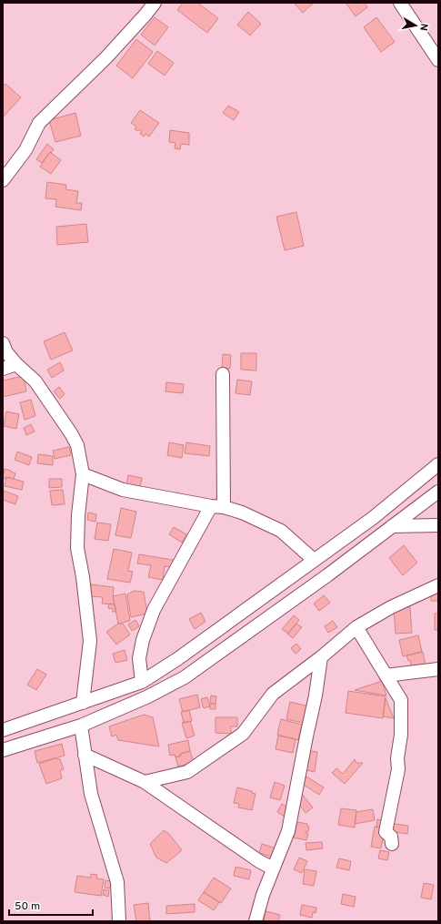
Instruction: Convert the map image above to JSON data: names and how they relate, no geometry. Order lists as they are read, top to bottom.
{
  "scale_bar": "50 m",
  "north": "right"
}
